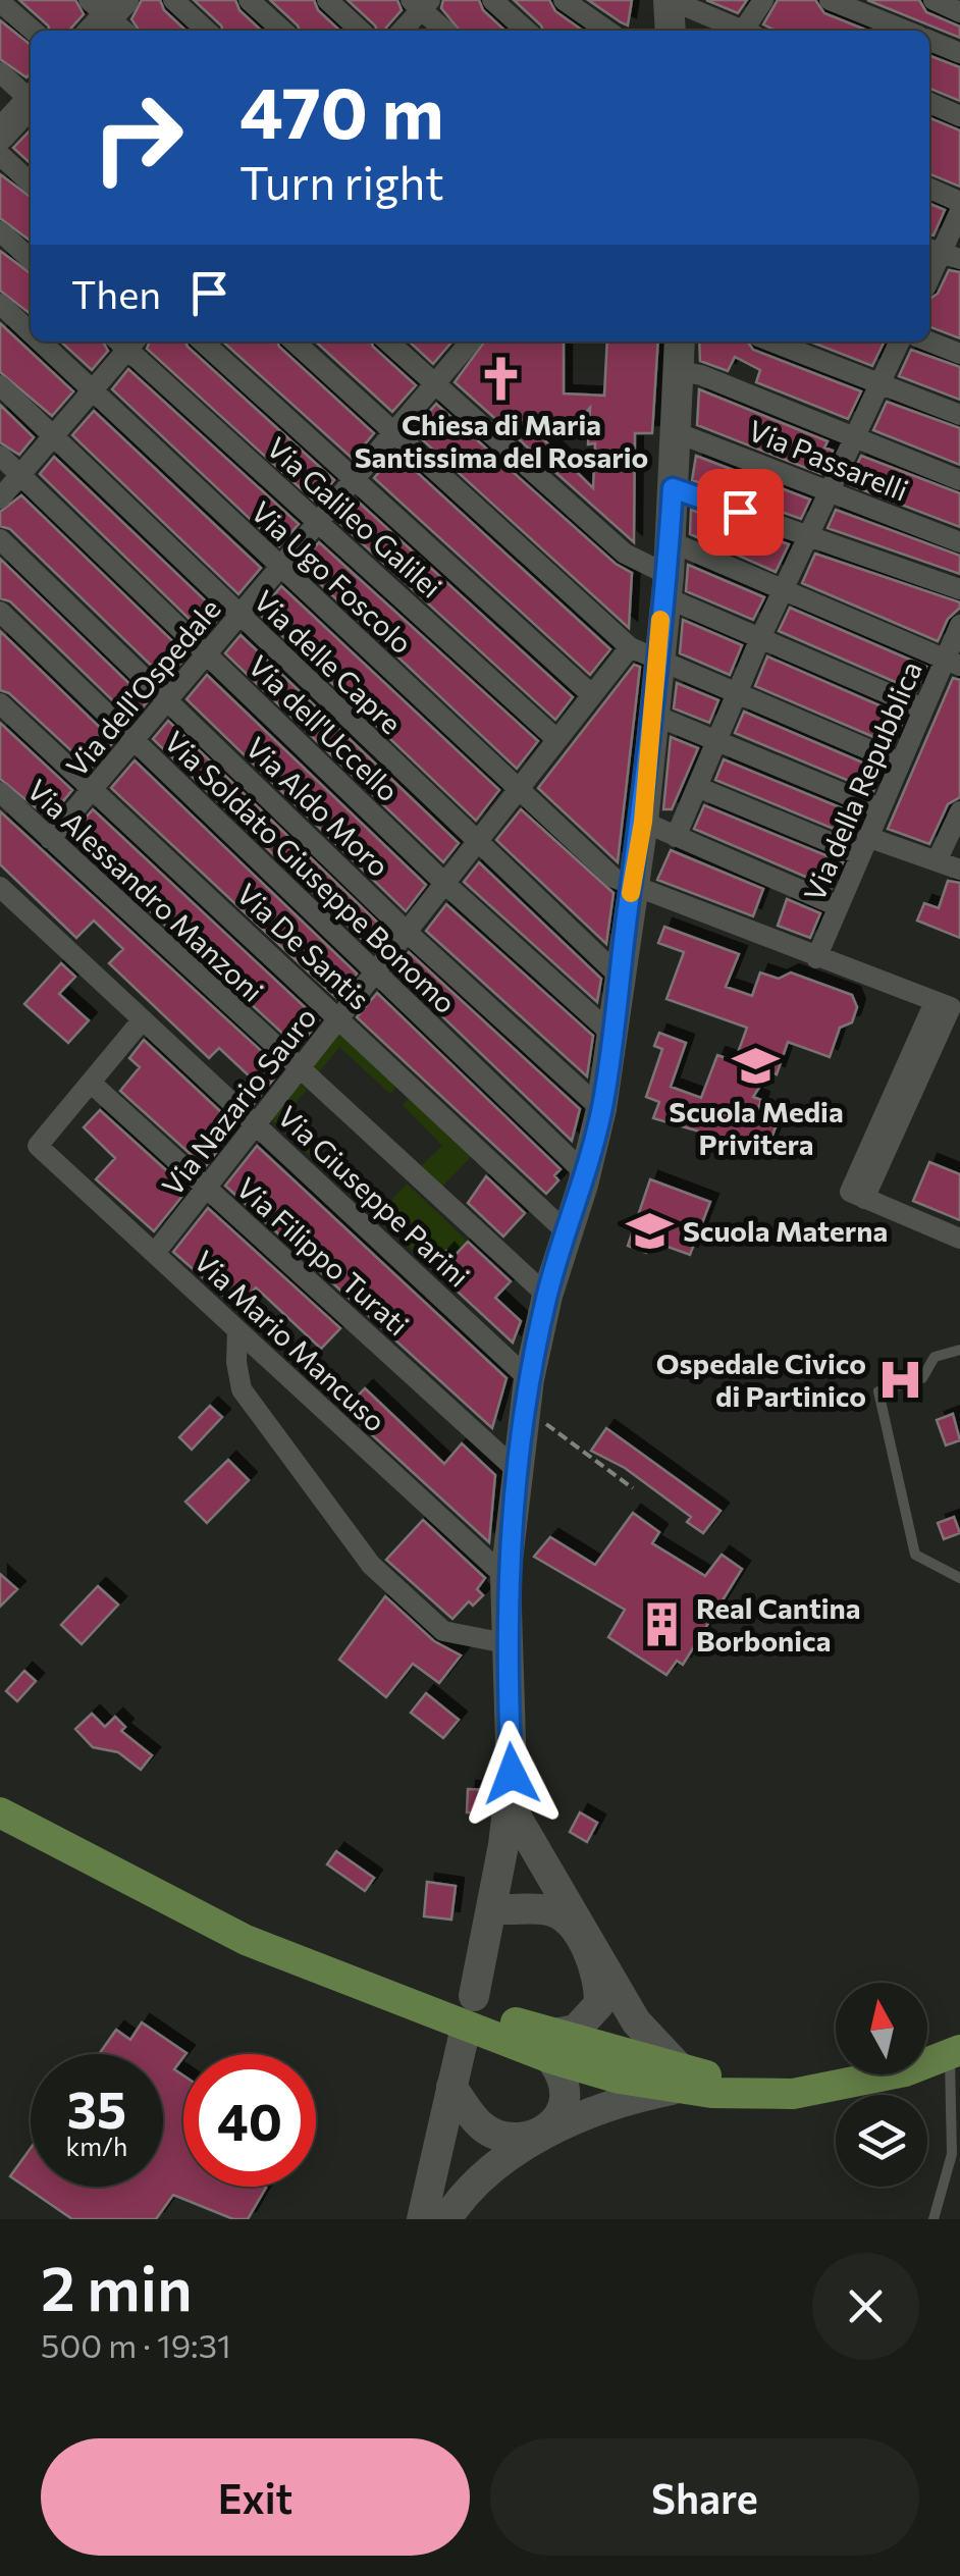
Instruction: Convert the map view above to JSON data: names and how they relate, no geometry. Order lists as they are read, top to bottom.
{
  "streets": {
    "street": [
      "Via Passarelli",
      "Via Galileo Galilei",
      "Via Ugo Foscolo",
      "Via delle Capre",
      "Via dell'Ospedale",
      "Via dell'Uccello",
      "Via della Repubblica",
      "Via Aldo Moro",
      "Via Soldato Giuseppe Bonomo",
      "Via Alessandro Manzoni",
      "Via De Santis",
      "Via Nazario Sauro",
      "Via Giuseppe Parini",
      "Via Filippo Turati",
      "Via Mario Mancuso"
    ]
  },
  "crossings": [
    ["Via Galileo Galilei", "Via dell'Ospedale"],
    ["Via Galileo Galilei", "Via Nazario Sauro"],
    ["Via Ugo Foscolo", "Via dell'Ospedale"],
    ["Via Ugo Foscolo", "Via della Repubblica"],
    ["Via Ugo Foscolo", "Via Nazario Sauro"],
    ["Via delle Capre", "Via dell'Ospedale"],
    ["Via delle Capre", "Via Nazario Sauro"],
    ["Via dell'Ospedale", "Via dell'Uccello"],
    ["Via dell'Ospedale", "Via Aldo Moro"],
    ["Via dell'Ospedale", "Via Soldato Giuseppe Bonomo"],
    ["Via dell'Ospedale", "Via Alessandro Manzoni"],
    ["Via dell'Ospedale", "Via De Santis"],
    ["Via dell'Uccello", "Via Nazario Sauro"],
    ["Via Aldo Moro", "Via Nazario Sauro"],
    ["Via Soldato Giuseppe Bonomo", "Via Nazario Sauro"],
    ["Via Alessandro Manzoni", "Via Nazario Sauro"],
    ["Via De Santis", "Via Nazario Sauro"],
    ["Via Nazario Sauro", "Via Giuseppe Parini"],
    ["Via Nazario Sauro", "Via Filippo Turati"],
    ["Via Nazario Sauro", "Via Mario Mancuso"],
    ["Via Filippo Turati", "Via Mario Mancuso"]
  ],
  "places": {
    "church": ["Chiesa di Maria Santissima del Rosario"],
    "school or university": ["Scuola Media Privitera", "Scuola Materna"],
    "hospital": ["Ospedale Civico di Partinico"],
    "building": ["Real Cantina Borbonica"]
  },
  "north": "top",
  "page": {
    "turn": ["470 m", "Turn right"],
    "then": "Then",
    "speed": "35 km/h",
    "limit": "40",
    "heading": ["2 min", "500 m · 19:31"],
    "buttons": ["Exit", "Share"]
  }
}
